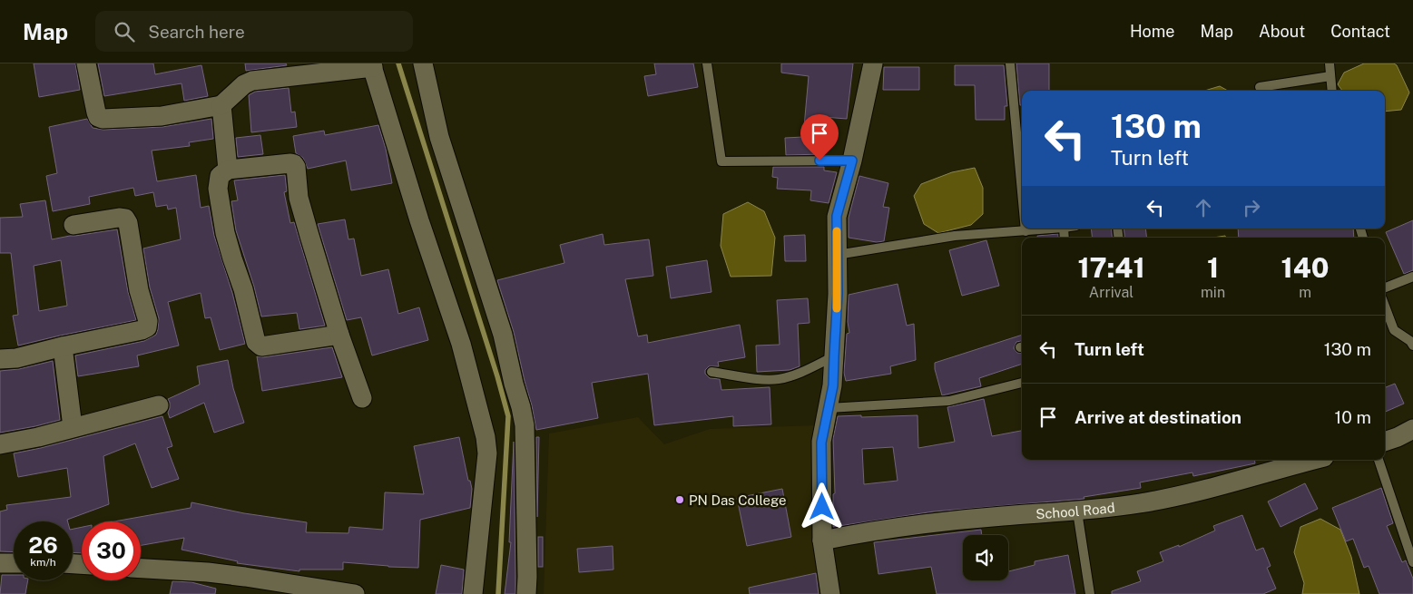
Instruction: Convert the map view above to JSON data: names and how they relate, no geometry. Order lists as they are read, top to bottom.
{
  "streets": {
    "street": ["School Road"]
  },
  "places": ["PN Das College"],
  "page": {
    "header": "Map",
    "search": "Search here",
    "nav": [
      "Home",
      "Map",
      "About",
      "Contact"
    ],
    "turn": ["130 m", "Turn left"],
    "eta": [
      "17:41",
      "Arrival",
      "1",
      "min",
      "140",
      "m"
    ],
    "list": [
      {
        "name": "Turn left",
        "value": "130 m"
      },
      {
        "name": "Arrive at destination",
        "value": "10 m"
      }
    ],
    "speed": "26 km/h",
    "limit": "30"
  }
}
